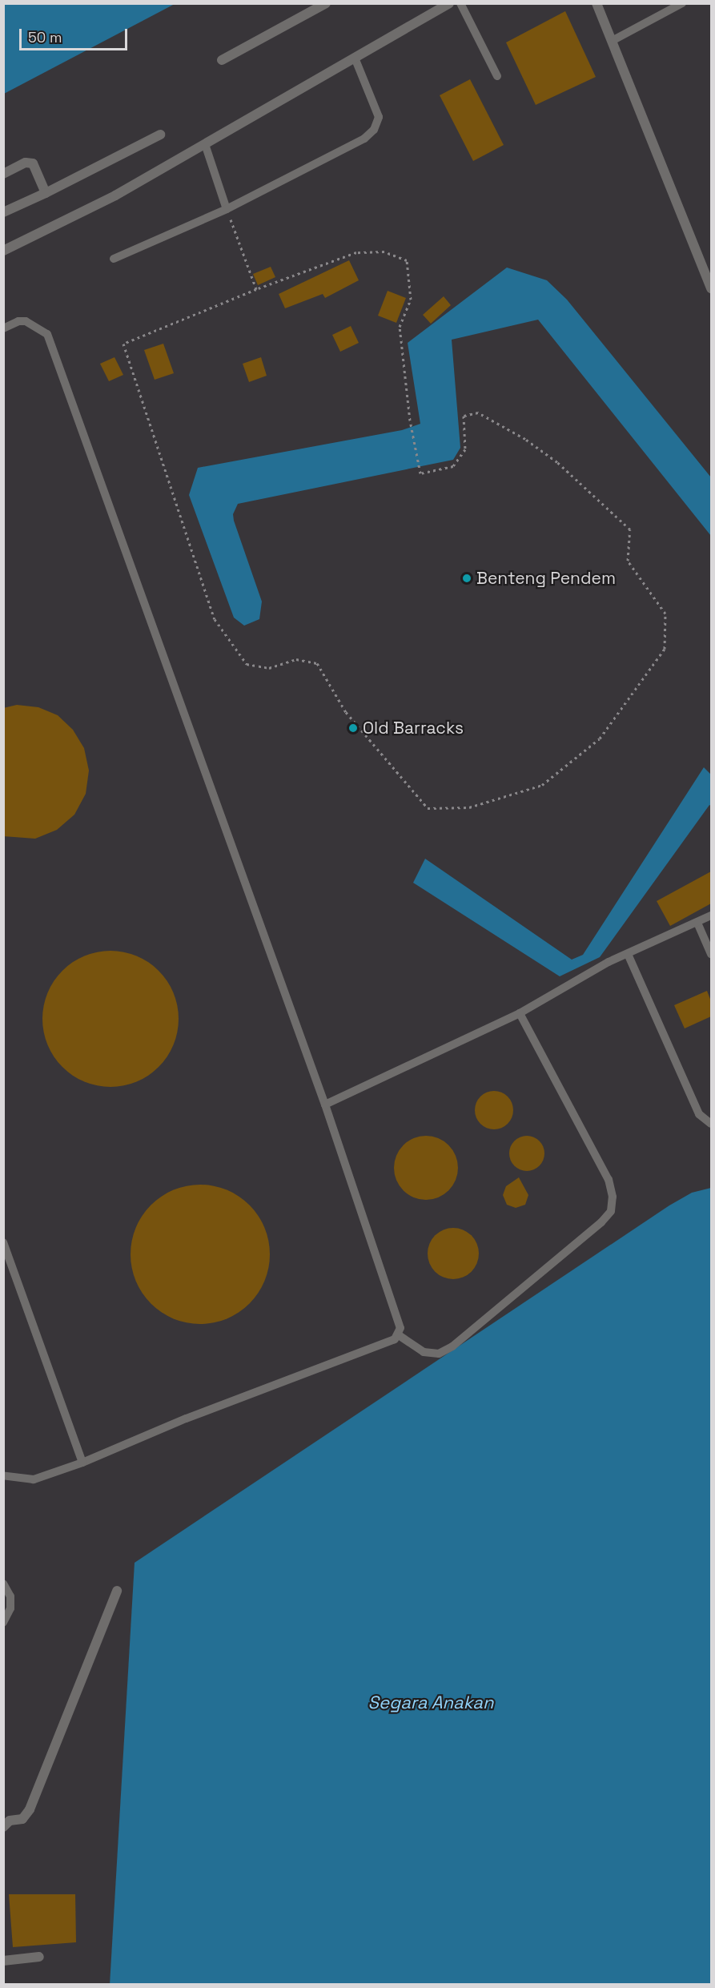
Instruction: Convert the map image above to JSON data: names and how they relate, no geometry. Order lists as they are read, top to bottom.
{
  "water": ["Segara Anakan"],
  "places": ["Benteng Pendem", "Old Barracks"],
  "scale_bar": "50 m"
}
